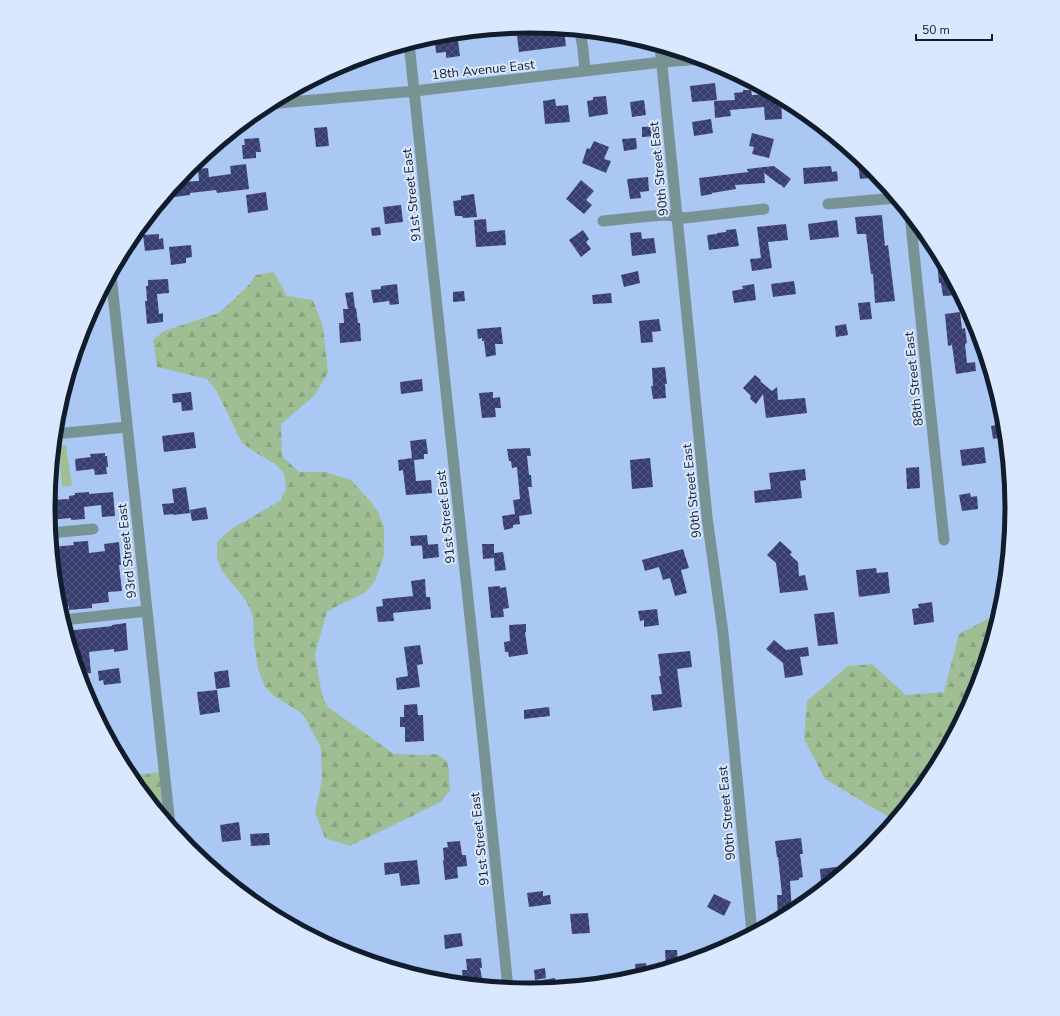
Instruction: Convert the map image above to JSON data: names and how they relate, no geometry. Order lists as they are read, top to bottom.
{
  "streets": {
    "street": [
      "18th Avenue East",
      "90th Street East",
      "91st Street East",
      "88th Street East",
      "93rd Street East"
    ]
  },
  "crossings": [
    ["18th Avenue East", "90th Street East"],
    ["18th Avenue East", "91st Street East"]
  ],
  "scale_bar": "50 m"
}
